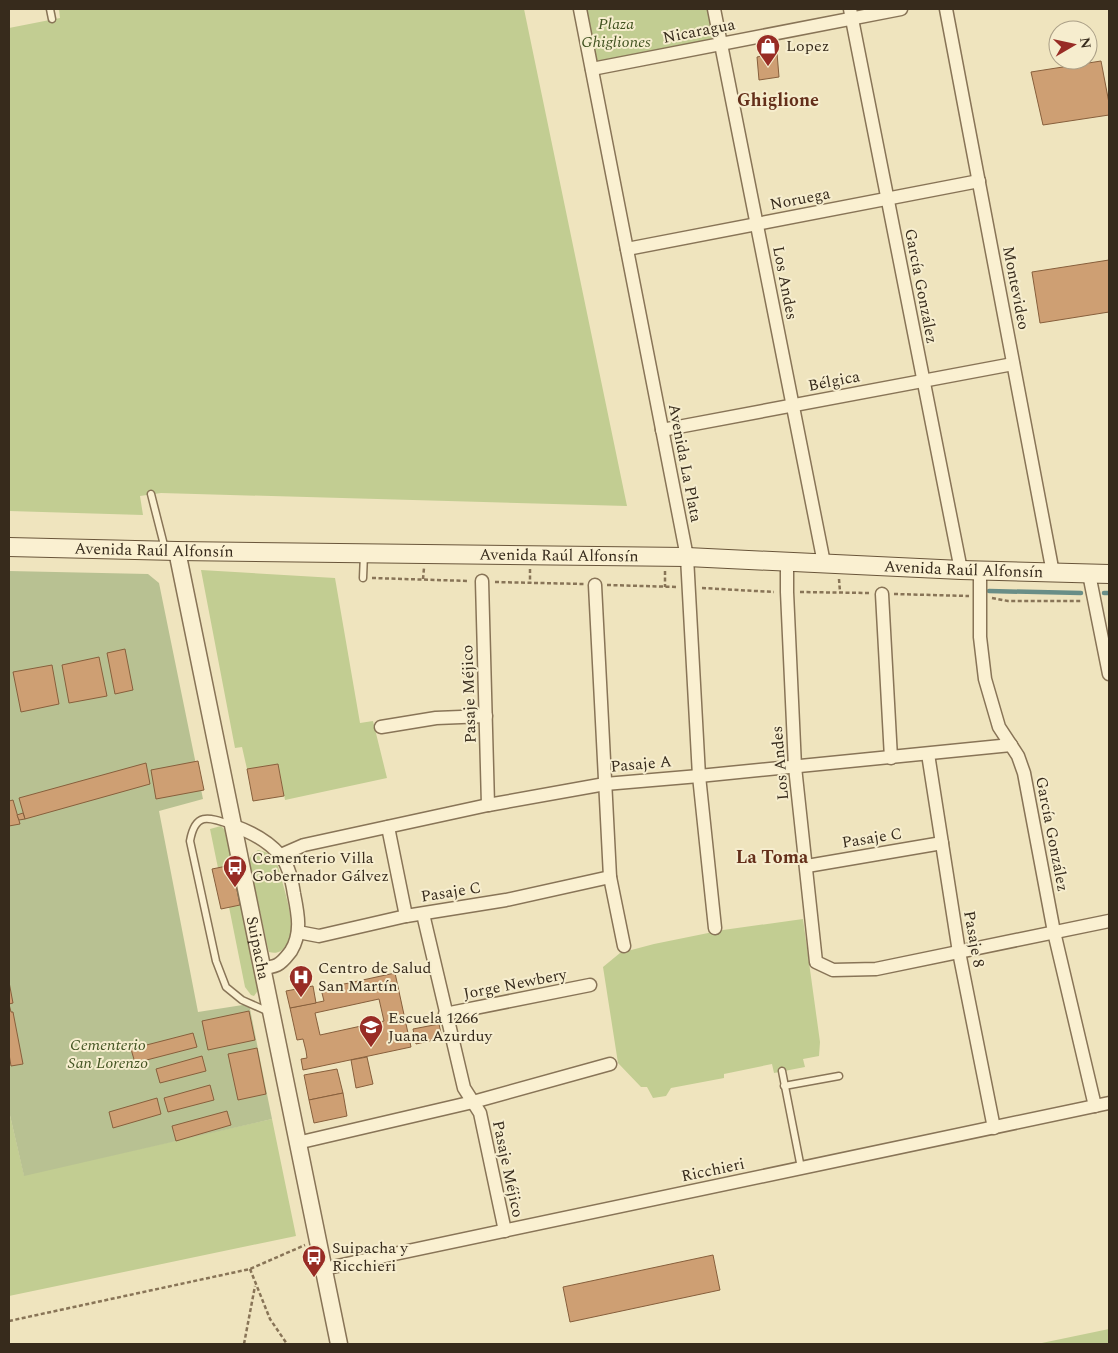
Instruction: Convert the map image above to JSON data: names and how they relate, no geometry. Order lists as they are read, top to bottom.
{
  "streets": {
    "main road": ["Avenida Raúl Alfonsín"],
    "street": [
      "Nicaragua",
      "Noruega",
      "Los Andes",
      "García González",
      "Montevideo",
      "Bélgica",
      "Avenida La Plata",
      "Pasaje Méjico",
      "Pasaje A",
      "Pasaje C",
      "Pasaje 8",
      "Suipacha",
      "Jorge Newbery",
      "Ricchieri"
    ]
  },
  "crossings": [
    ["Nicaragua", "Los Andes"],
    ["Nicaragua", "García González"],
    ["Nicaragua", "Avenida La Plata"],
    ["Noruega", "Los Andes"],
    ["Noruega", "García González"],
    ["Noruega", "Montevideo"],
    ["Noruega", "Avenida La Plata"],
    ["Los Andes", "Bélgica"],
    ["Los Andes", "Avenida Raúl Alfonsín"],
    ["Los Andes", "Pasaje A"],
    ["Los Andes", "Pasaje C"],
    ["Los Andes", "Pasaje 8"],
    ["García González", "Bélgica"],
    ["García González", "Avenida Raúl Alfonsín"],
    ["García González", "Pasaje A"],
    ["García González", "Ricchieri"],
    ["Montevideo", "Bélgica"],
    ["Montevideo", "Avenida Raúl Alfonsín"],
    ["Bélgica", "Avenida La Plata"],
    ["Avenida La Plata", "Avenida Raúl Alfonsín"],
    ["Avenida La Plata", "Pasaje A"],
    ["Avenida Raúl Alfonsín", "Suipacha"],
    ["Pasaje Méjico", "Pasaje A"],
    ["Pasaje Méjico", "Pasaje C"],
    ["Pasaje Méjico", "Jorge Newbery"],
    ["Pasaje Méjico", "Ricchieri"],
    ["Pasaje A", "Pasaje 8"],
    ["Pasaje C", "Pasaje 8"],
    ["Pasaje 8", "Ricchieri"],
    ["Suipacha", "Ricchieri"]
  ],
  "districts": ["Ghiglione", "La Toma"],
  "parks": ["Plaza Ghigliones", "Cementerio San Lorenzo"],
  "places": {
    "shop": ["Lopez"],
    "bus stop": ["Cementerio Villa Gobernador Gálvez", "Suipacha y Ricchieri"],
    "hospital": ["Centro de Salud San Martín"],
    "school or university": ["Escuela 1266 Juana Azurduy"]
  },
  "north": "right"
}
